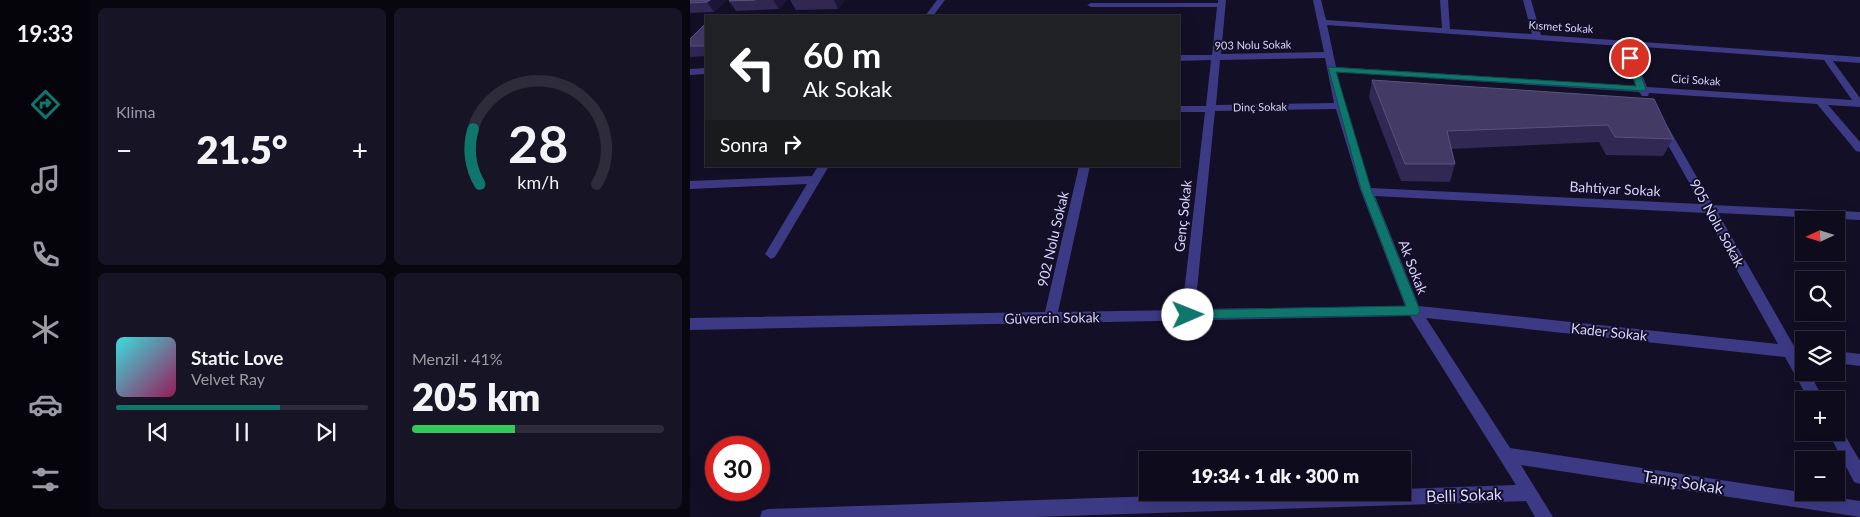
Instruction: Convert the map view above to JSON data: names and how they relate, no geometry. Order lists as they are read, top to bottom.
{
  "streets": {
    "street": [
      "Kısmet Sokak",
      "903 Nolu Sokak",
      "Cici Sokak",
      "Dinç Sokak",
      "Bahtiyar Sokak",
      "Genç Sokak",
      "905 Nolu Sokak",
      "902 Nolu Sokak",
      "Ak Sokak",
      "Güvercin Sokak",
      "Kader Sokak",
      "Tanış Sokak",
      "Belli Sokak"
    ]
  },
  "crossings": [
    ["Kısmet Sokak", "Cici Sokak"],
    ["Kısmet Sokak", "905 Nolu Sokak"],
    ["Kısmet Sokak", "Ak Sokak"],
    ["903 Nolu Sokak", "Genç Sokak"],
    ["903 Nolu Sokak", "Ak Sokak"],
    ["Cici Sokak", "905 Nolu Sokak"],
    ["Cici Sokak", "Ak Sokak"],
    ["Dinç Sokak", "Genç Sokak"],
    ["Dinç Sokak", "Ak Sokak"],
    ["Bahtiyar Sokak", "905 Nolu Sokak"],
    ["Bahtiyar Sokak", "Ak Sokak"],
    ["Genç Sokak", "Güvercin Sokak"],
    ["902 Nolu Sokak", "Güvercin Sokak"],
    ["Ak Sokak", "Güvercin Sokak"],
    ["Ak Sokak", "Kader Sokak"],
    ["Ak Sokak", "Tanış Sokak"],
    ["Ak Sokak", "Belli Sokak"],
    ["Güvercin Sokak", "Kader Sokak"]
  ],
  "north": "left",
  "page": {
    "tabs": "19:33",
    "tile": [
      "Klima",
      ["Menzil · 41%", "205 km"]
    ],
    "turn": ["60 m", "Ak Sokak"],
    "then": "Sonra",
    "heat": ["−", "21.5°", "+"],
    "map_buttons": ["+", "−"],
    "song": ["Static Love", "Velvet Ray"],
    "limit": "30",
    "trip": "19:34 · 1 dk · 300 m",
    "gauge": ["28", "km/h"]
  }
}
